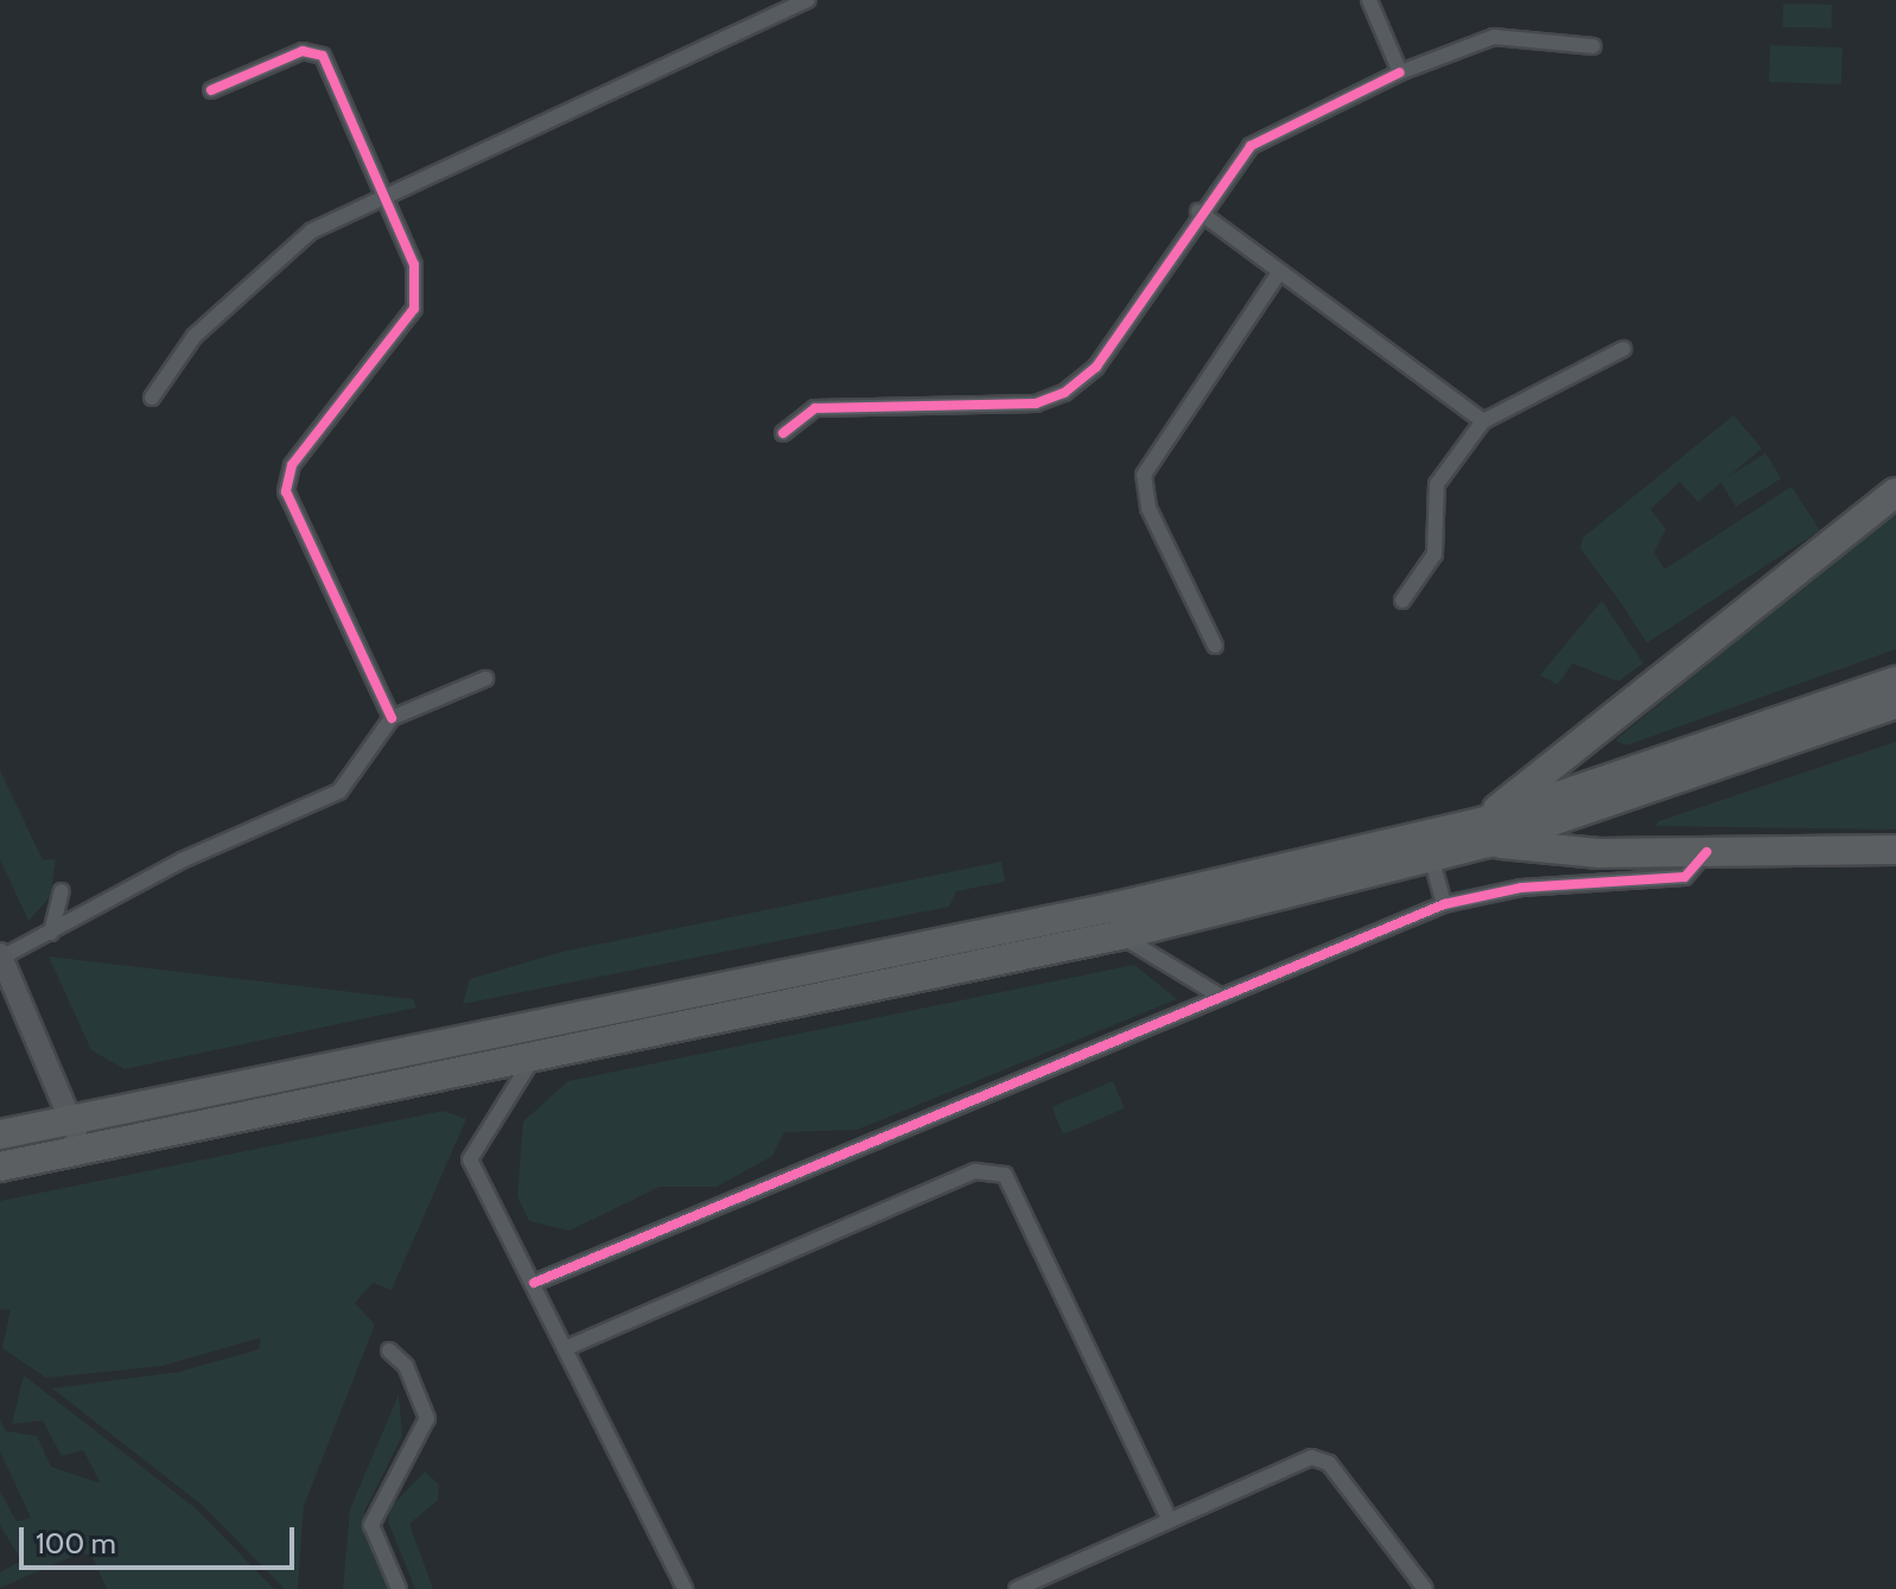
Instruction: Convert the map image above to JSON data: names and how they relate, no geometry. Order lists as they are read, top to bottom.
{
  "scale_bar": "100 m"
}
